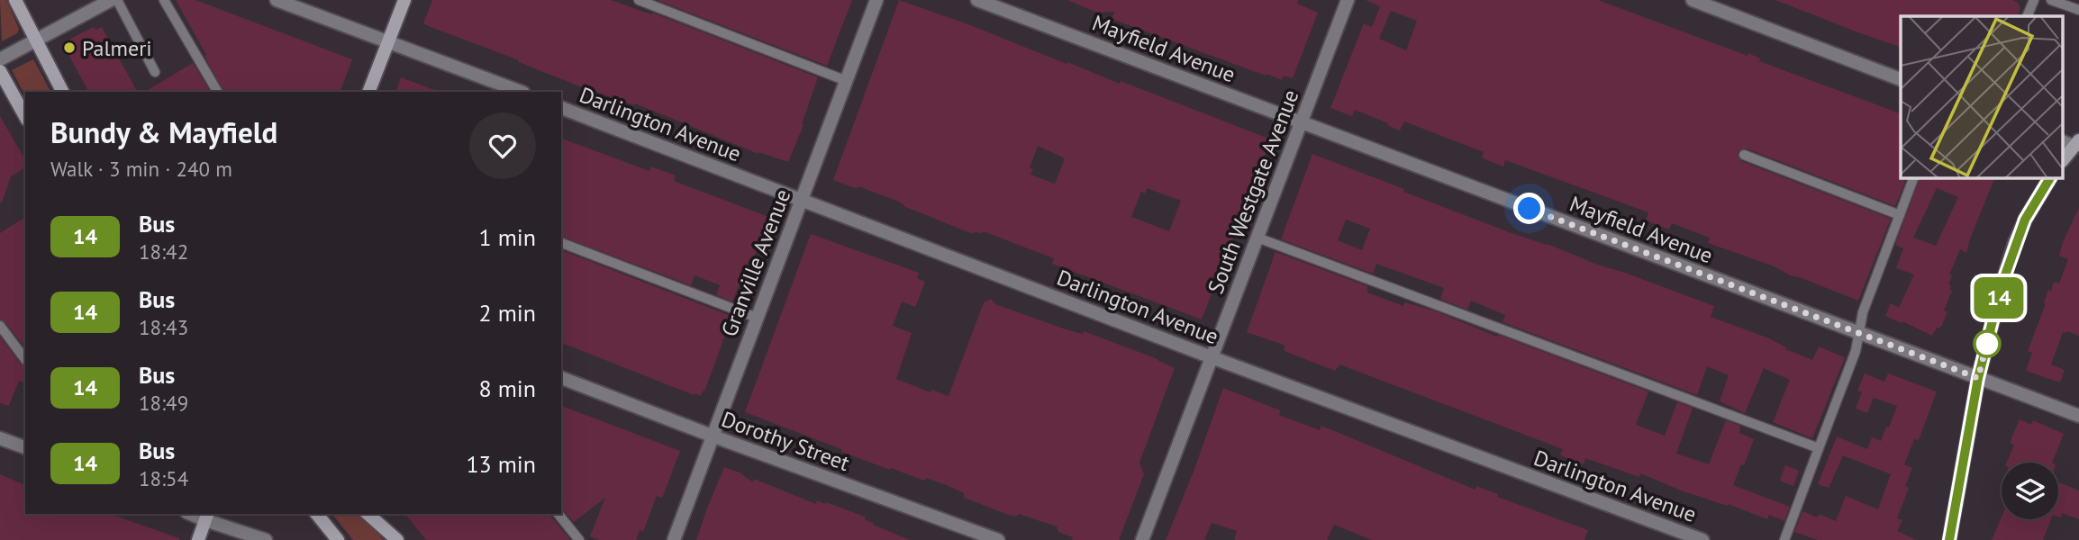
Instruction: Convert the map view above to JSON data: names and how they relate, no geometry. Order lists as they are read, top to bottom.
{
  "streets": {
    "street": [
      "Mayfield Avenue",
      "Darlington Avenue",
      "South Westgate Avenue",
      "Granville Avenue",
      "Dorothy Street"
    ]
  },
  "crossings": [
    ["Mayfield Avenue", "South Westgate Avenue"],
    ["Darlington Avenue", "South Westgate Avenue"],
    ["Darlington Avenue", "Granville Avenue"],
    ["Granville Avenue", "Dorothy Street"]
  ],
  "places": ["Palmeri"],
  "lines": ["bus line 14"],
  "page": {
    "on_map": "14",
    "heading": ["Bundy & Mayfield", "Walk · 3 min · 240 m"],
    "list": [
      {
        "mark": "14",
        "name": "Bus",
        "note": "18:42",
        "value": "1 min"
      },
      {
        "mark": "14",
        "name": "Bus",
        "note": "18:43",
        "value": "2 min"
      },
      {
        "mark": "14",
        "name": "Bus",
        "note": "18:49",
        "value": "8 min"
      },
      {
        "mark": "14",
        "name": "Bus",
        "note": "18:54",
        "value": "13 min"
      }
    ]
  }
}
